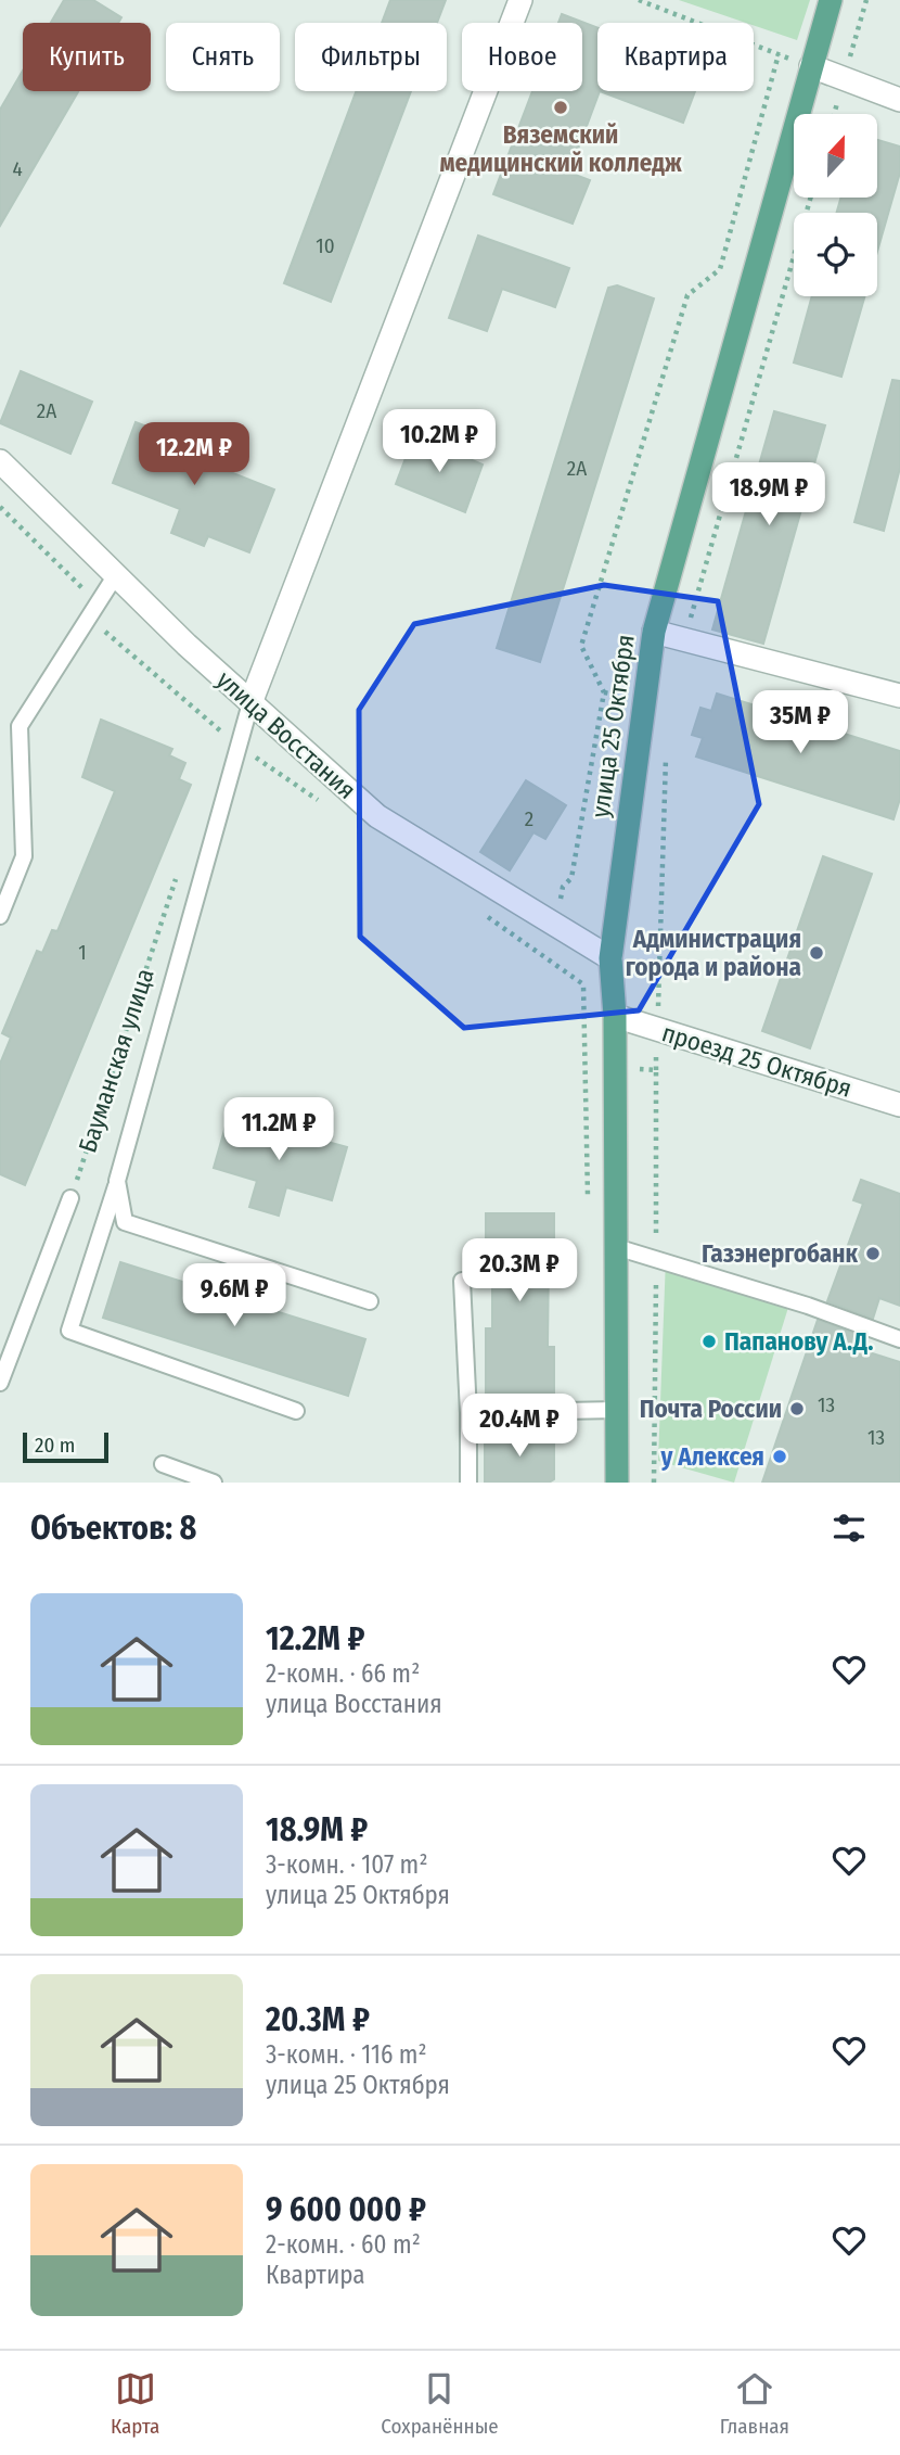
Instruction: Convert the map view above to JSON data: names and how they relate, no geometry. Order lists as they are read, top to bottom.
{
  "streets": {
    "main road": ["улица 25 Октября"],
    "street": ["улица Восстания", "проезд 25 Октября"],
    "path": ["Бауманская улица"]
  },
  "crossings": [
    ["улица 25 Октября", "улица Восстания"],
    ["улица 25 Октября", "проезд 25 Октября"]
  ],
  "places": [
    "Вяземский медицинский колледж",
    "Администрация города и района",
    "Газэнергобанк",
    "Папанову А.Д.",
    "Почта России",
    "у Алексея"
  ],
  "house_numbers": [
    "4",
    "10",
    "2А",
    "2А",
    "2",
    "1",
    "13",
    "13"
  ],
  "scale_bar": "20 m",
  "north": "top",
  "page": {
    "chip": [
      "Купить",
      "Снять",
      "Фильтры",
      "Новое",
      "Квартира"
    ],
    "price": [
      "10.2M ₽",
      "12.2M ₽",
      "18.9M ₽",
      "35M ₽",
      "11.2M ₽",
      "20.3M ₽",
      "9.6M ₽",
      "20.4M ₽"
    ],
    "scale": "20 m",
    "heading": "Объектов: 8",
    "list": [
      {
        "name": "12.2M ₽",
        "note": "2-комн. · 66 m² · улица Восстания"
      },
      {
        "name": "18.9M ₽",
        "note": "3-комн. · 107 m² · улица 25 Октября"
      },
      {
        "name": "20.3M ₽",
        "note": "3-комн. · 116 m² · улица 25 Октября"
      },
      {
        "name": "9 600 000 ₽",
        "note": "2-комн. · 60 m² · Квартира"
      }
    ],
    "tabs": ["Карта", "Сохранённые", "Главная"]
  }
}
